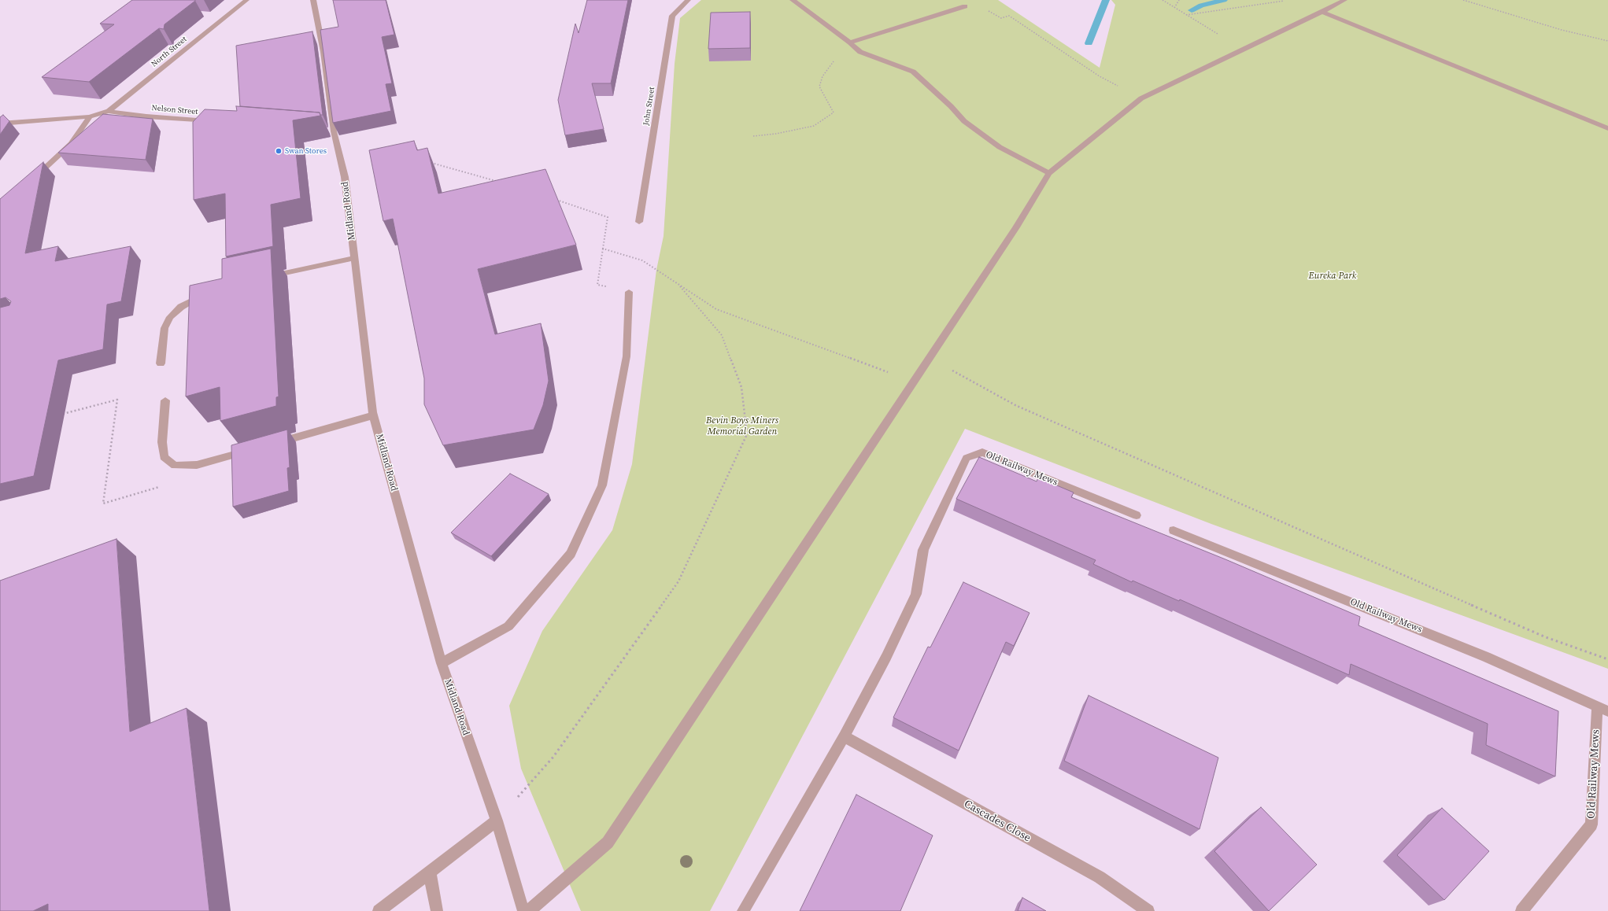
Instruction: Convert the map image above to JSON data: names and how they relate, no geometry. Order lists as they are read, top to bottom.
{
  "streets": {
    "street": [
      "North Street",
      "John Street",
      "Nelson Street",
      "Midland Road",
      "Old Railway Mews",
      "Cascades Close"
    ]
  },
  "crossings": [
    ["North Street", "Nelson Street"],
    ["Old Railway Mews", "Cascades Close"]
  ],
  "parks": ["Eureka Park", "Bevin Boys Miners Memorial Garden"],
  "places": ["Swan Stores"]
}
